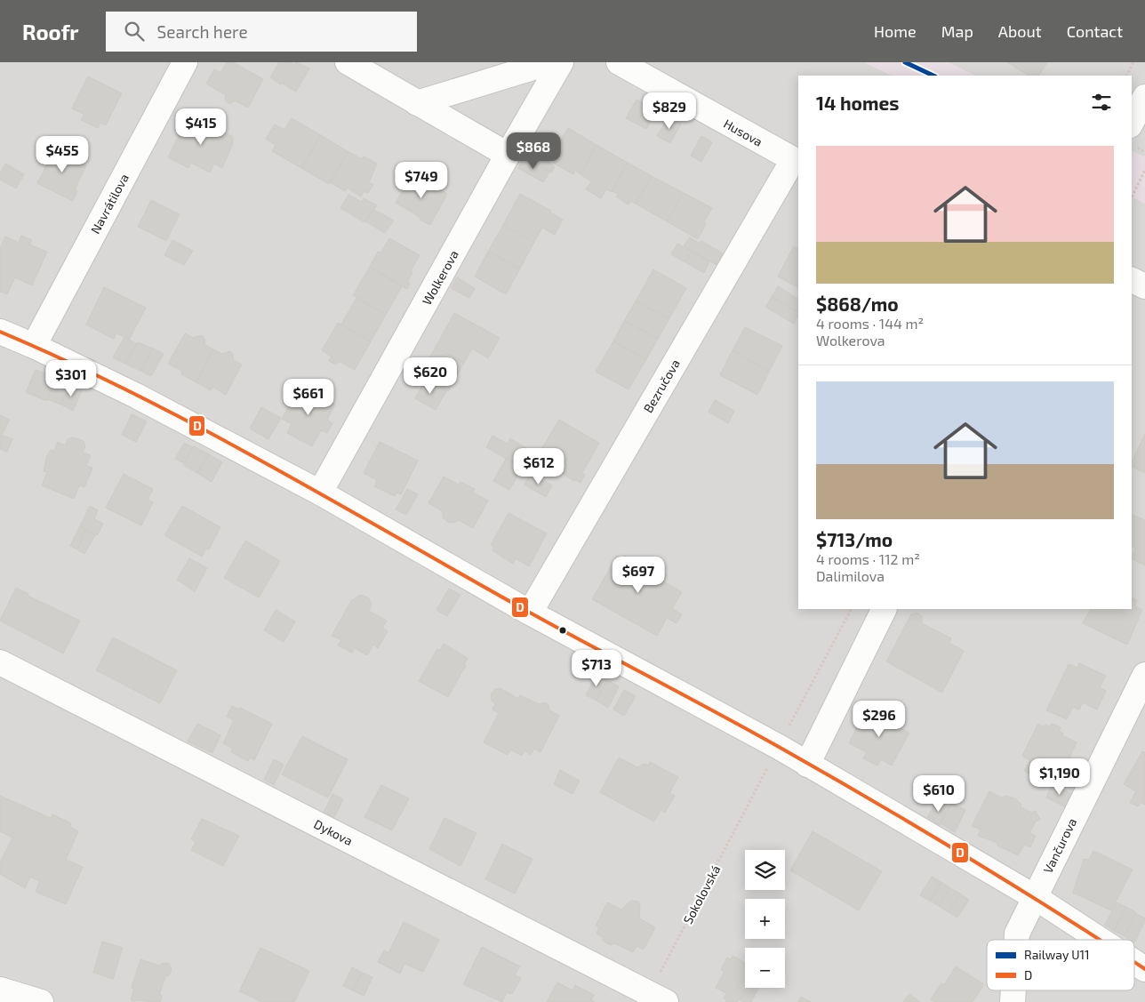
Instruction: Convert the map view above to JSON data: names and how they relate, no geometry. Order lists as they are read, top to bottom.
{
  "streets": {
    "street": [
      "Husova",
      "Navrátilova",
      "Wolkerova",
      "Bezručova",
      "Dykova",
      "Vančurova"
    ],
    "path": ["Sokolovská"]
  },
  "crossings": [
    ["Husova", "Bezručova"],
    ["Dykova", "Sokolovská"]
  ],
  "lines": ["rail line U11", "transit line D"],
  "legend": ["Railway U11", "D"],
  "page": {
    "header": "Roofr",
    "search": "Search here",
    "nav": [
      "Home",
      "Map",
      "About",
      "Contact"
    ],
    "heading": "14 homes",
    "price": [
      "$829",
      "$415",
      "$868",
      "$455",
      "$749",
      "$620",
      "$301",
      "$661",
      "$612",
      "$697",
      "$713",
      "$296",
      "$1,190",
      "$610"
    ],
    "list": [
      {
        "name": "$868/mo",
        "note": "4 rooms · 144 m² · Wolkerova"
      },
      {
        "name": "$713/mo",
        "note": "4 rooms · 112 m² · Dalimilova"
      }
    ],
    "map_buttons": ["+", "−"]
  }
}
